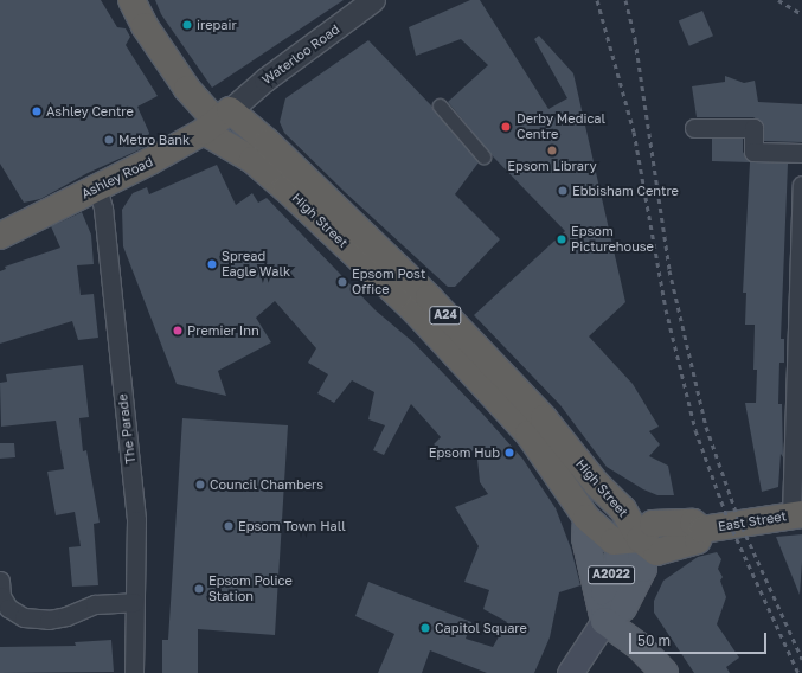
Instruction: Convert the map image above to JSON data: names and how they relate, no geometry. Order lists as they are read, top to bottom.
{
  "streets": {
    "highway": [
      "Ashley Road",
      "High Street",
      "A24",
      "East Street"
    ],
    "main road": ["A2022"],
    "street": ["Waterloo Road", "The Parade"]
  },
  "crossings": [
    ["Waterloo Road", "Ashley Road"],
    ["Waterloo Road", "High Street"],
    ["Ashley Road", "High Street"],
    ["Ashley Road", "The Parade"],
    ["High Street", "East Street"],
    ["High Street", "A2022"],
    ["East Street", "A2022"]
  ],
  "places": [
    "irepair",
    "Ashley Centre",
    "Derby Medical Centre",
    "Metro Bank",
    "Epsom Library",
    "Ebbisham Centre",
    "Epsom Picturehouse",
    "Spread Eagle Walk",
    "Epsom Post Office",
    "Premier Inn",
    "Epsom Hub",
    "Council Chambers",
    "Epsom Town Hall",
    "Epsom Police Station",
    "Capitol Square"
  ],
  "scale_bar": "50 m"
}
